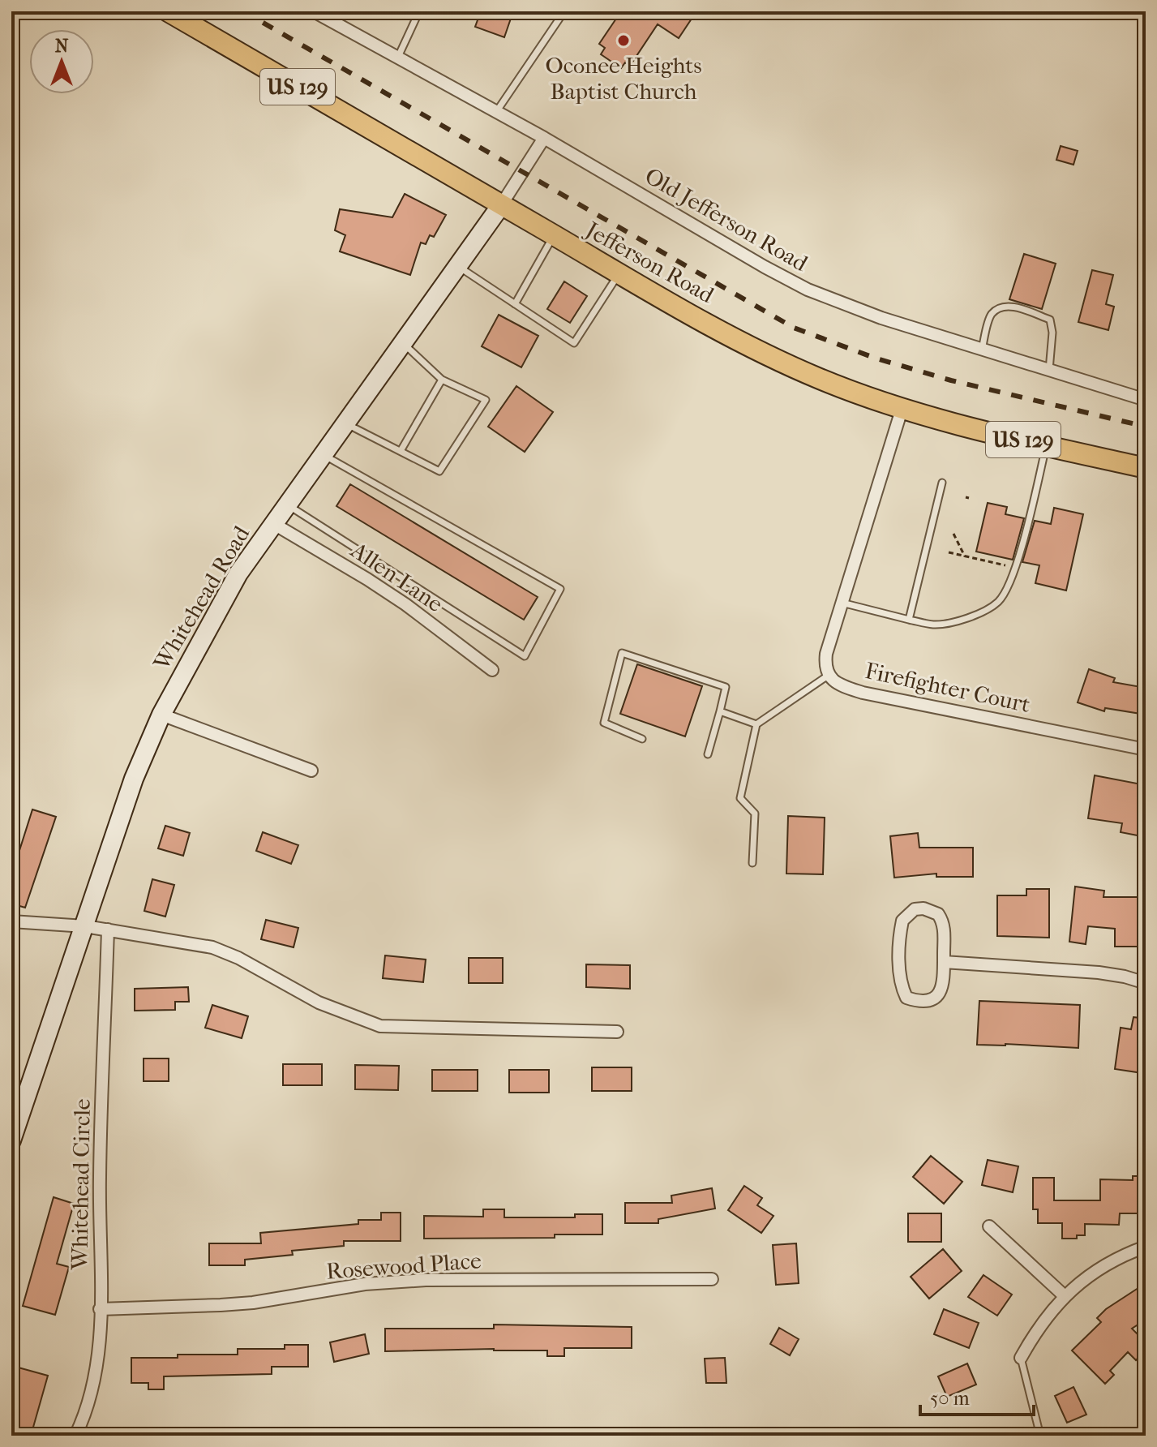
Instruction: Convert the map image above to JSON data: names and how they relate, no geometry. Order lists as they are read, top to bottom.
{
  "streets": {
    "highway": ["US 129", "Jefferson Road"],
    "main road": ["Whitehead Road"],
    "street": [
      "Old Jefferson Road",
      "Allen Lane",
      "Firefighter Court",
      "Whitehead Circle",
      "Rosewood Place"
    ]
  },
  "crossings": [
    ["Old Jefferson Road", "Whitehead Road"],
    ["Jefferson Road", "Whitehead Road"],
    ["Allen Lane", "Whitehead Road"],
    ["Whitehead Circle", "Rosewood Place"]
  ],
  "places": ["Oconee Heights Baptist Church"],
  "scale_bar": "50 m",
  "north": "top"
}
